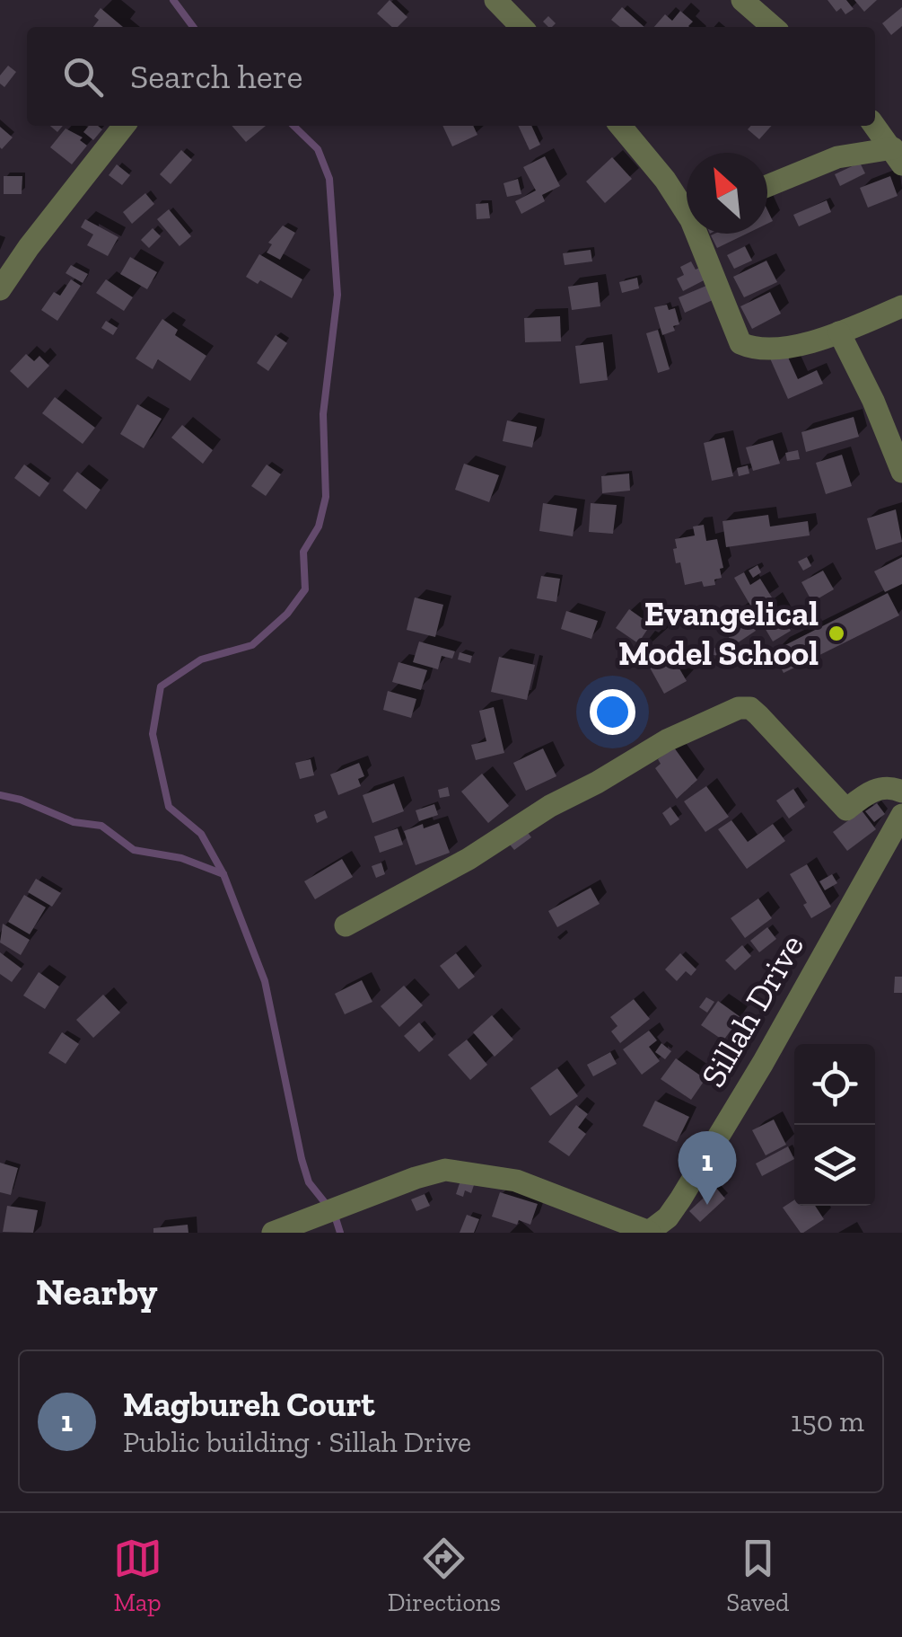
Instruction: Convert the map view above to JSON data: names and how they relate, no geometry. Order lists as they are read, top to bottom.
{
  "streets": {
    "street": ["Sillah Drive"]
  },
  "places": ["Evangelical Model School"],
  "north": "top left",
  "page": {
    "search": "Search here",
    "pins": "1",
    "heading": "Nearby",
    "list": [
      {
        "mark": "1",
        "name": "Magbureh Court",
        "note": "Public building · Sillah Drive",
        "value": "150 m"
      }
    ],
    "nav": ["Map", "Directions", "Saved"]
  }
}
